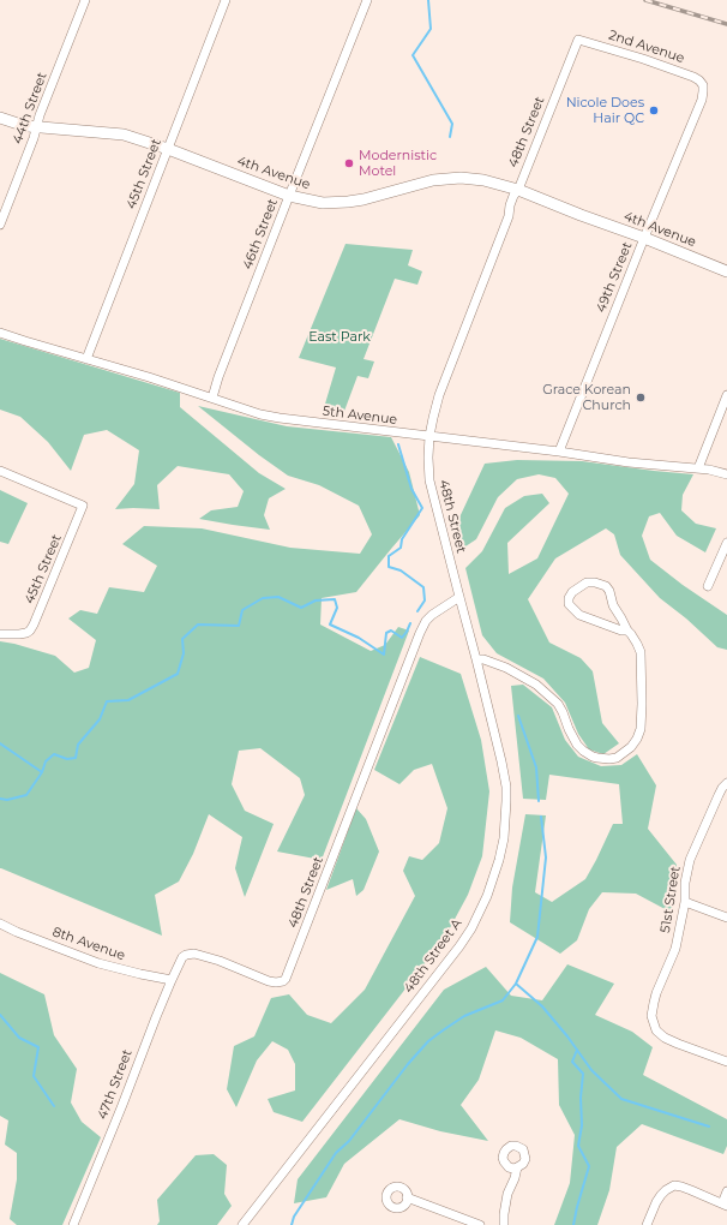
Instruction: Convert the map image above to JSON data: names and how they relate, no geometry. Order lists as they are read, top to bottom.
{
  "streets": {
    "main road": ["4th Avenue"],
    "street": [
      "2nd Avenue",
      "44th Street",
      "48th Street",
      "45th Street",
      "46th Street",
      "49th Street",
      "5th Avenue",
      "51st Street",
      "8th Avenue",
      "48th Street A",
      "47th Street"
    ]
  },
  "crossings": [
    ["2nd Avenue", "48th Street"],
    ["2nd Avenue", "49th Street"],
    ["44th Street", "4th Avenue"],
    ["48th Street", "4th Avenue"],
    ["48th Street", "5th Avenue"],
    ["48th Street", "48th Street A"],
    ["48th Street", "47th Street"],
    ["4th Avenue", "45th Street"],
    ["4th Avenue", "46th Street"],
    ["4th Avenue", "49th Street"],
    ["45th Street", "5th Avenue"],
    ["46th Street", "5th Avenue"],
    ["49th Street", "5th Avenue"],
    ["8th Avenue", "47th Street"]
  ],
  "parks": ["East Park"],
  "places": ["Nicole Does Hair QC", "Modernistic Motel", "Grace Korean Church"]
}
